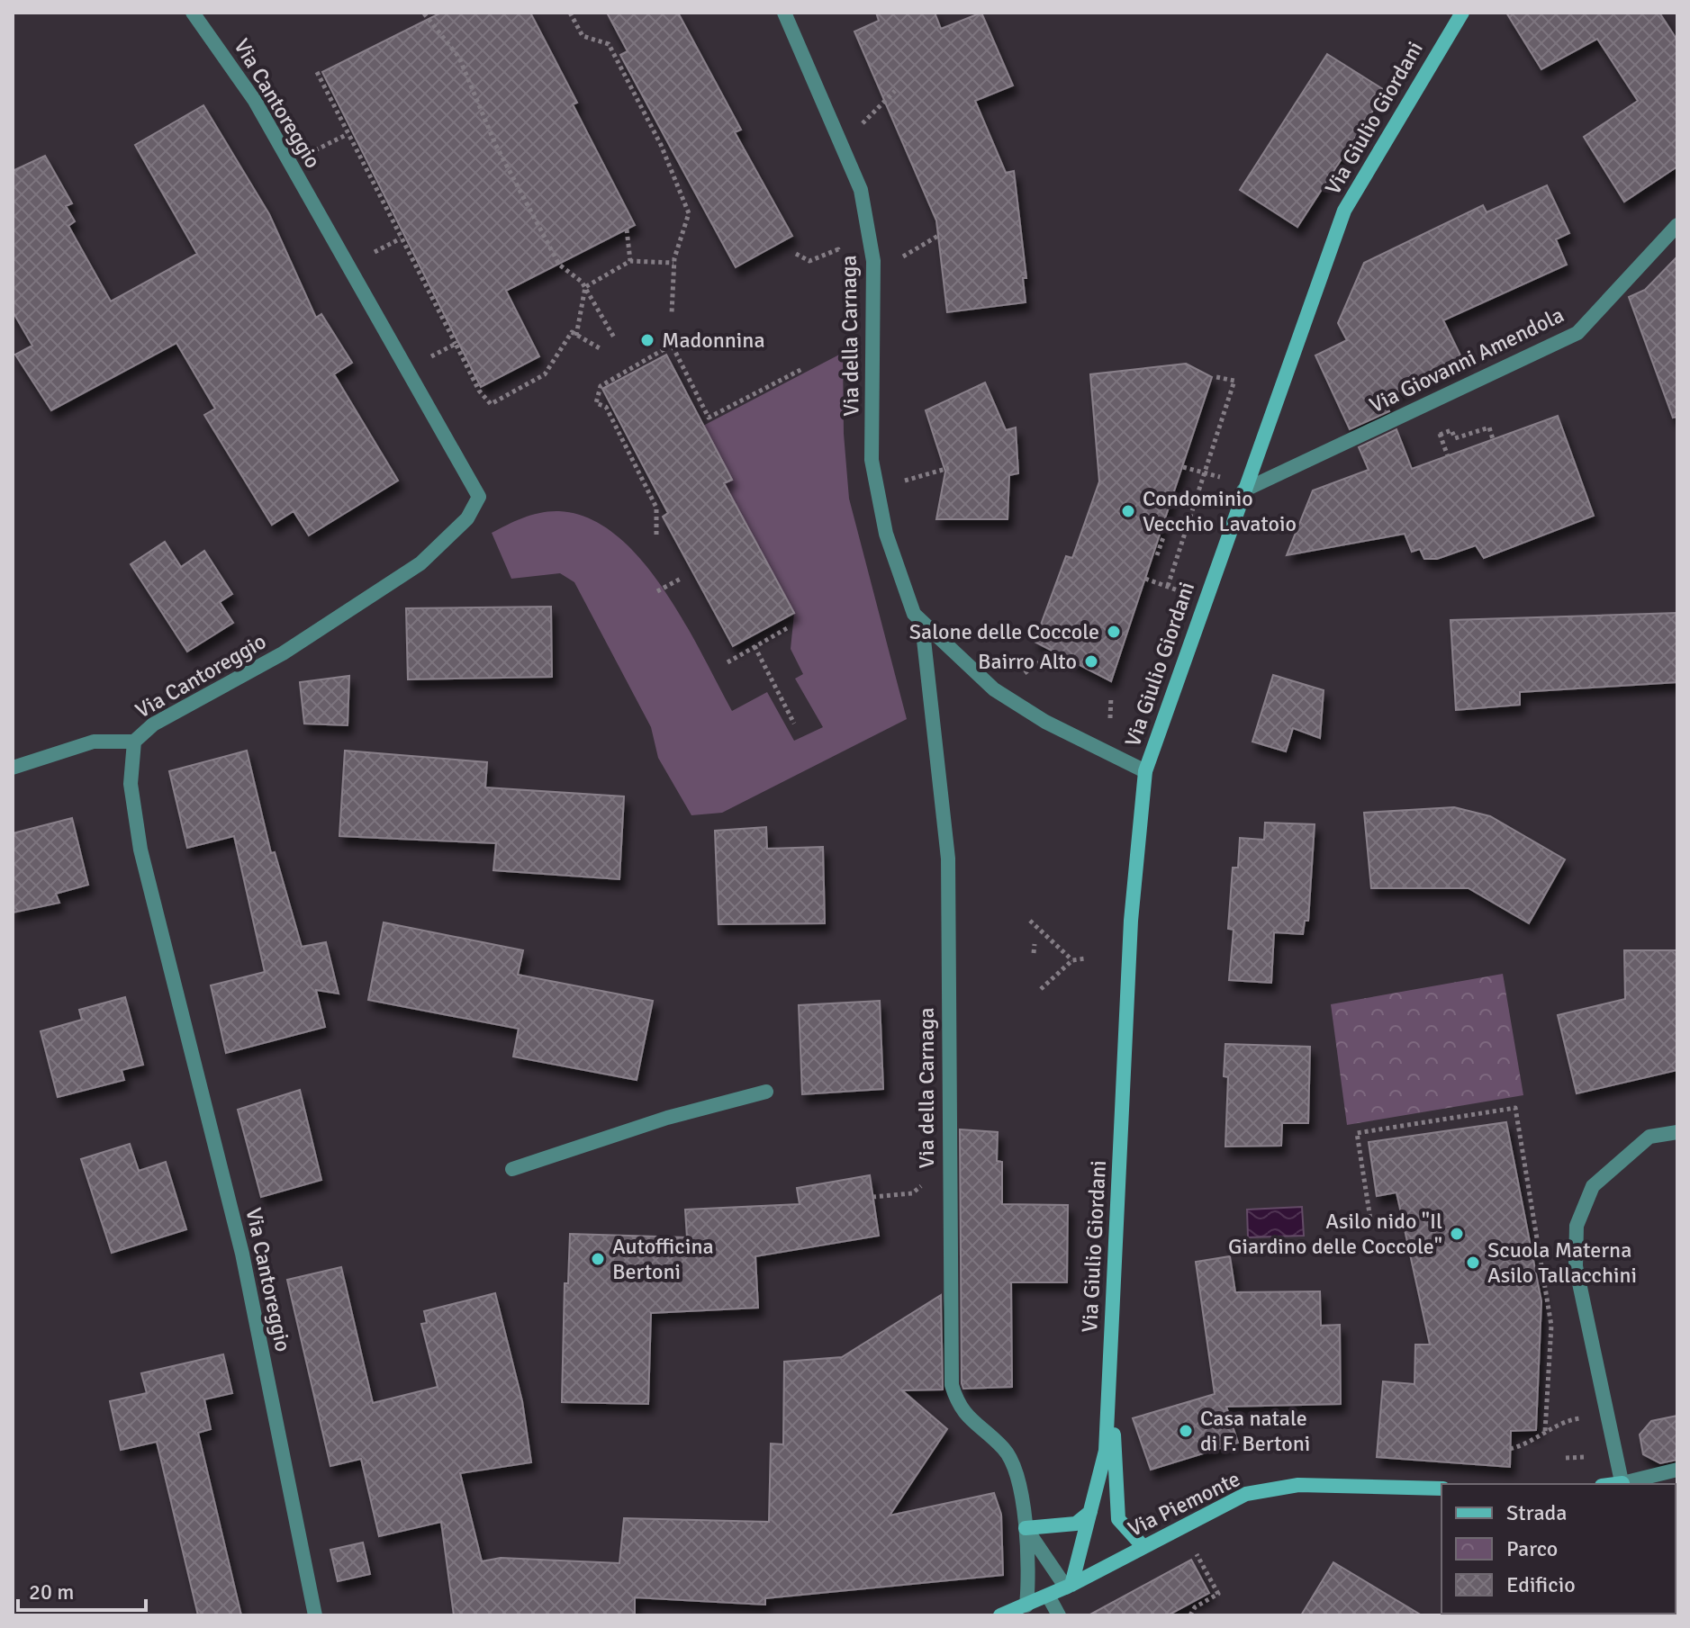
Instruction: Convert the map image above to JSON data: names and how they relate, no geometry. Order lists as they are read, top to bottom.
{
  "streets": {
    "street": [
      "Via Cantoreggio",
      "Via Giulio Giordani",
      "Via della Carnaga",
      "Via Giovanni Amendola",
      "Via Piemonte"
    ]
  },
  "crossings": [
    ["Via Giulio Giordani", "Via della Carnaga"],
    ["Via Giulio Giordani", "Via Giovanni Amendola"],
    ["Via Giulio Giordani", "Via Piemonte"],
    ["Via della Carnaga", "Via Piemonte"]
  ],
  "places": [
    "Madonnina",
    "Condominio Vecchio Lavatoio",
    "Salone delle Coccole",
    "Bairro Alto",
    "Asilo nido \"Il Giardino delle Coccole\"",
    "Autofficina Bertoni",
    "Scuola Materna Asilo Tallacchini",
    "Casa natale di F. Bertoni"
  ],
  "legend": ["Strada", "Parco", "Edificio"],
  "scale_bar": "20 m"
}
